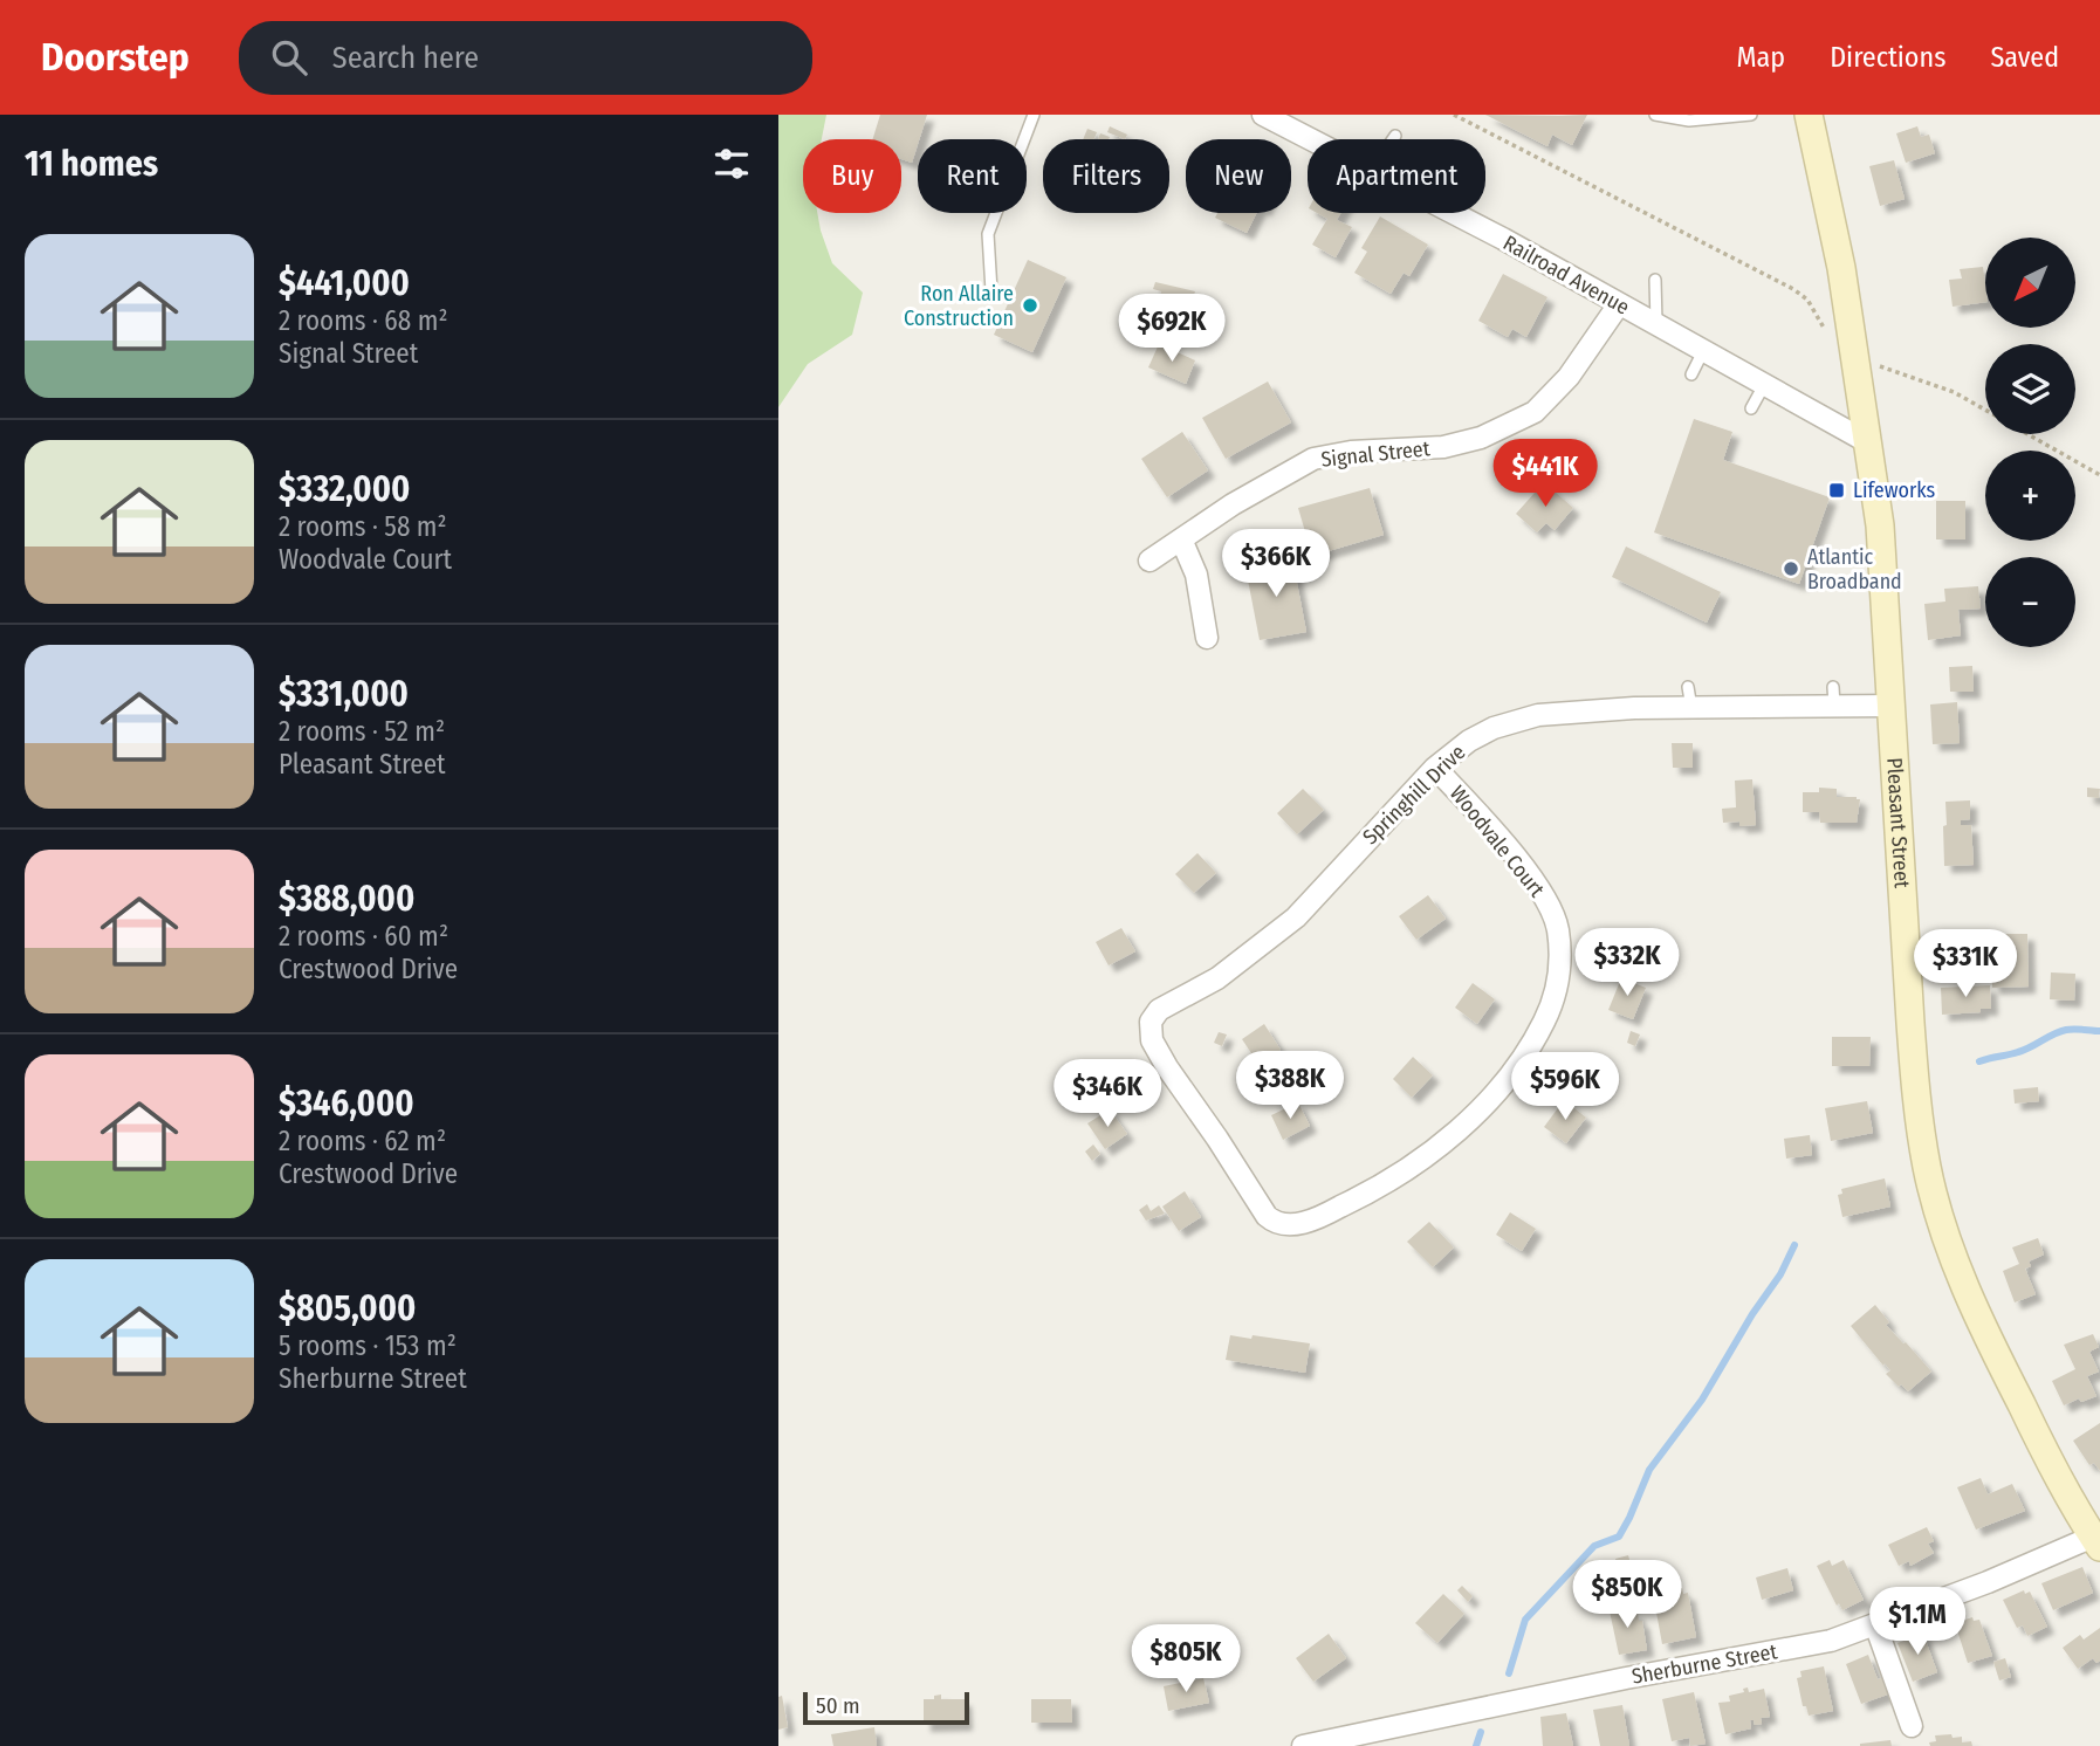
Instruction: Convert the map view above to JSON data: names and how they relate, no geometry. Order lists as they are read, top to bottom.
{
  "streets": {
    "main road": ["Pleasant Street"],
    "street": [
      "Railroad Avenue",
      "Signal Street",
      "Springhill Drive",
      "Woodvale Court",
      "Sherburne Street"
    ]
  },
  "crossings": [
    ["Railroad Avenue", "Signal Street"],
    ["Railroad Avenue", "Pleasant Street"],
    ["Springhill Drive", "Pleasant Street"],
    ["Springhill Drive", "Woodvale Court"],
    ["Pleasant Street", "Sherburne Street"]
  ],
  "places": {
    "other": ["Ron Allaire Construction", "Atlantic Broadband"],
    "transit": ["Lifeworks"]
  },
  "scale_bar": "50 m",
  "north": "bottom left",
  "page": {
    "header": "Doorstep",
    "search": "Search here",
    "nav": ["Map", "Directions", "Saved"],
    "heading": "11 homes",
    "chip": [
      "Buy",
      "Rent",
      "Filters",
      "New",
      "Apartment"
    ],
    "list": [
      {
        "name": "$441,000",
        "note": "2 rooms · 68 m² · Signal Street"
      },
      {
        "name": "$332,000",
        "note": "2 rooms · 58 m² · Woodvale Court"
      },
      {
        "name": "$331,000",
        "note": "2 rooms · 52 m² · Pleasant Street"
      },
      {
        "name": "$388,000",
        "note": "2 rooms · 60 m² · Crestwood Drive"
      },
      {
        "name": "$346,000",
        "note": "2 rooms · 62 m² · Crestwood Drive"
      },
      {
        "name": "$805,000",
        "note": "5 rooms · 153 m² · Sherburne Street"
      }
    ],
    "map_buttons": ["+", "−"],
    "price": [
      "$692K",
      "$441K",
      "$366K",
      "$332K",
      "$331K",
      "$388K",
      "$596K",
      "$346K",
      "$850K",
      "$1.1M",
      "$805K"
    ],
    "scale": "50 m"
  }
}
